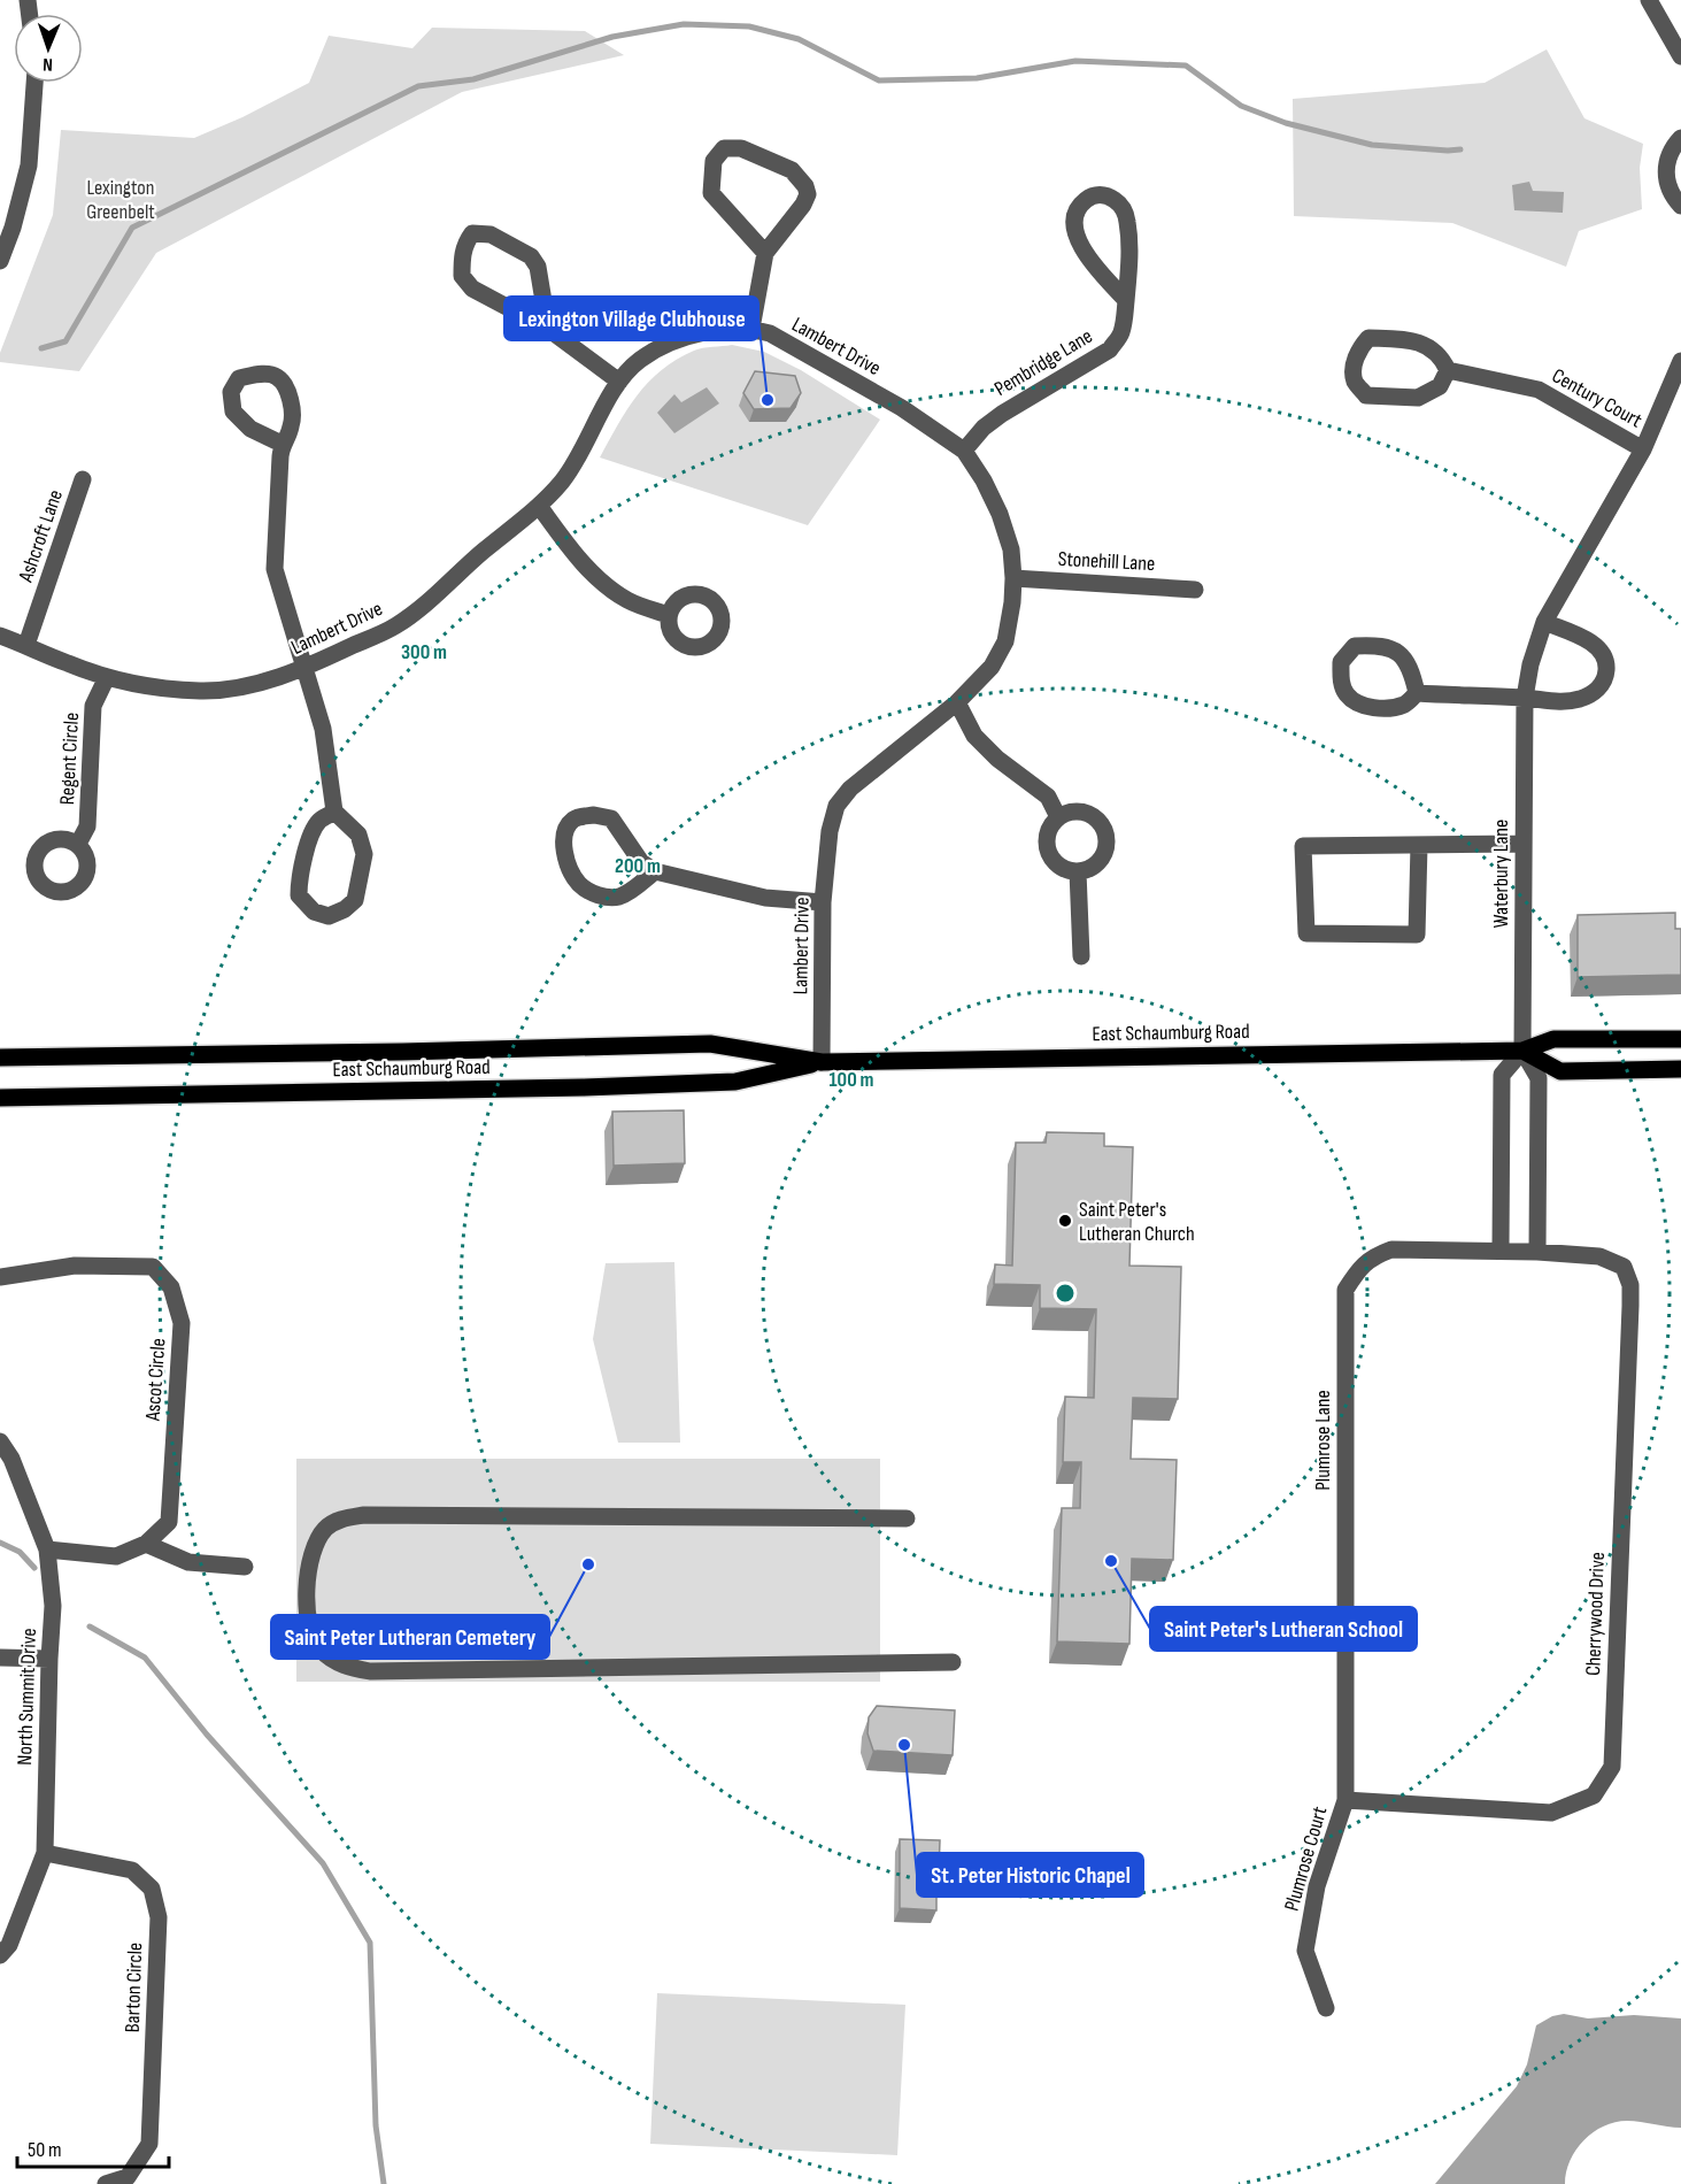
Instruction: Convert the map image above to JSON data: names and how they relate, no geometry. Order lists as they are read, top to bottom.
{
  "streets": {
    "main road": ["East Schaumburg Road"],
    "street": [
      "Lambert Drive",
      "Pembridge Lane",
      "Century Court",
      "Ashcroft Lane",
      "Stonehill Lane",
      "Regent Circle",
      "Waterbury Lane",
      "Ascot Circle",
      "Plumrose Lane",
      "Cherrywood Drive",
      "North Summit Drive",
      "Plumrose Court",
      "Barton Circle"
    ]
  },
  "crossings": [
    ["Lambert Drive", "Pembridge Lane"],
    ["Lambert Drive", "Ashcroft Lane"],
    ["Lambert Drive", "Stonehill Lane"],
    ["Lambert Drive", "Regent Circle"],
    ["Lambert Drive", "East Schaumburg Road"],
    ["Century Court", "Waterbury Lane"],
    ["Waterbury Lane", "East Schaumburg Road"],
    ["Waterbury Lane", "Plumrose Lane"],
    ["Waterbury Lane", "Cherrywood Drive"],
    ["Ascot Circle", "North Summit Drive"],
    ["Plumrose Lane", "Cherrywood Drive"],
    ["Plumrose Lane", "Plumrose Court"],
    ["Cherrywood Drive", "Plumrose Court"],
    ["North Summit Drive", "Barton Circle"]
  ],
  "parks": ["Lexington Greenbelt"],
  "places": [
    "Lexington Village Clubhouse",
    "Saint Peter's Lutheran Church",
    "Saint Peter's Lutheran School",
    "Saint Peter Lutheran Cemetery",
    "St. Peter Historic Chapel"
  ],
  "scale_bar": "50 m",
  "north": "bottom",
  "rings": ["300 m", "200 m", "100 m"]
}
